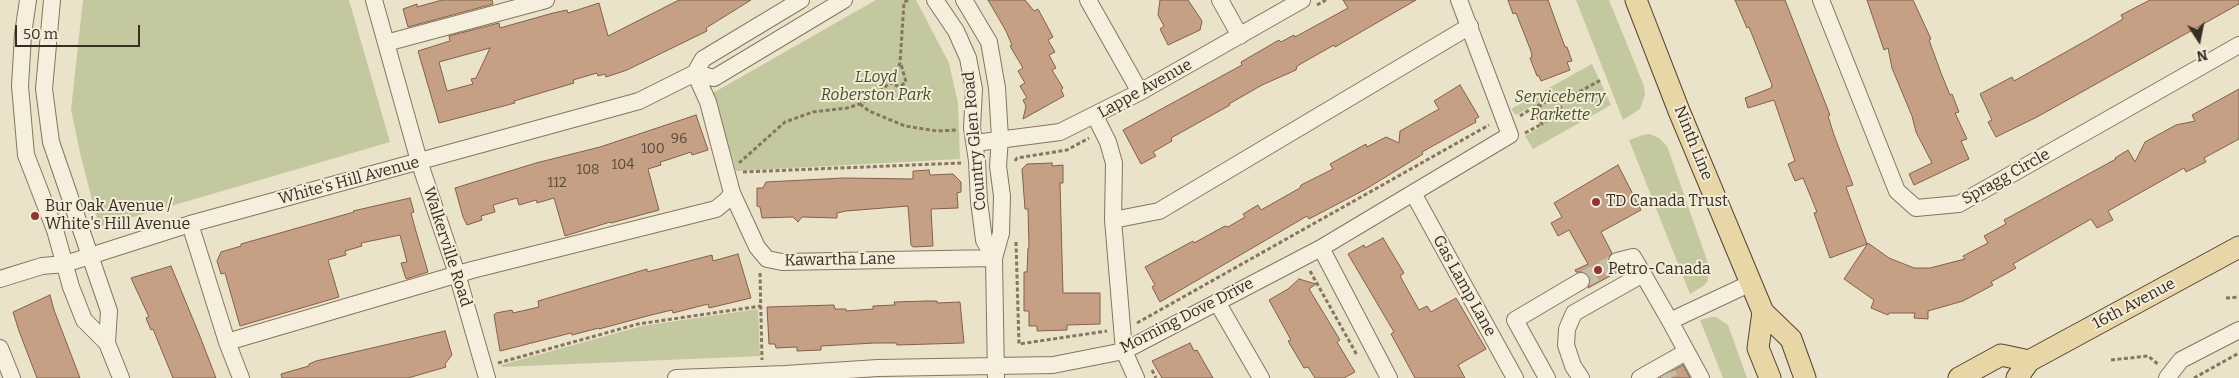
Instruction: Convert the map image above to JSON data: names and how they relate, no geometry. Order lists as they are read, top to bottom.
{
  "streets": {
    "main road": ["Ninth Line", "16th Avenue"],
    "street": [
      "Lappe Avenue",
      "Country Glen Road",
      "Spragg Circle",
      "White's Hill Avenue",
      "Walkerville Road",
      "Kawartha Lane",
      "Gas Lamp Lane",
      "Morning Dove Drive"
    ]
  },
  "crossings": [
    ["Lappe Avenue", "Country Glen Road"],
    ["Country Glen Road", "Kawartha Lane"],
    ["Country Glen Road", "Morning Dove Drive"],
    ["White's Hill Avenue", "Walkerville Road"],
    ["White's Hill Avenue", "Kawartha Lane"],
    ["Gas Lamp Lane", "Morning Dove Drive"]
  ],
  "parks": ["LLoyd Roberston Park", "Serviceberry Parkette"],
  "places": ["TD Canada Trust", "Bur Oak Avenue / White's Hill Avenue", "Petro-Canada"],
  "house_numbers": [
    "96",
    "100",
    "104",
    "108",
    "112"
  ],
  "scale_bar": "50 m",
  "north": "bottom"
}
